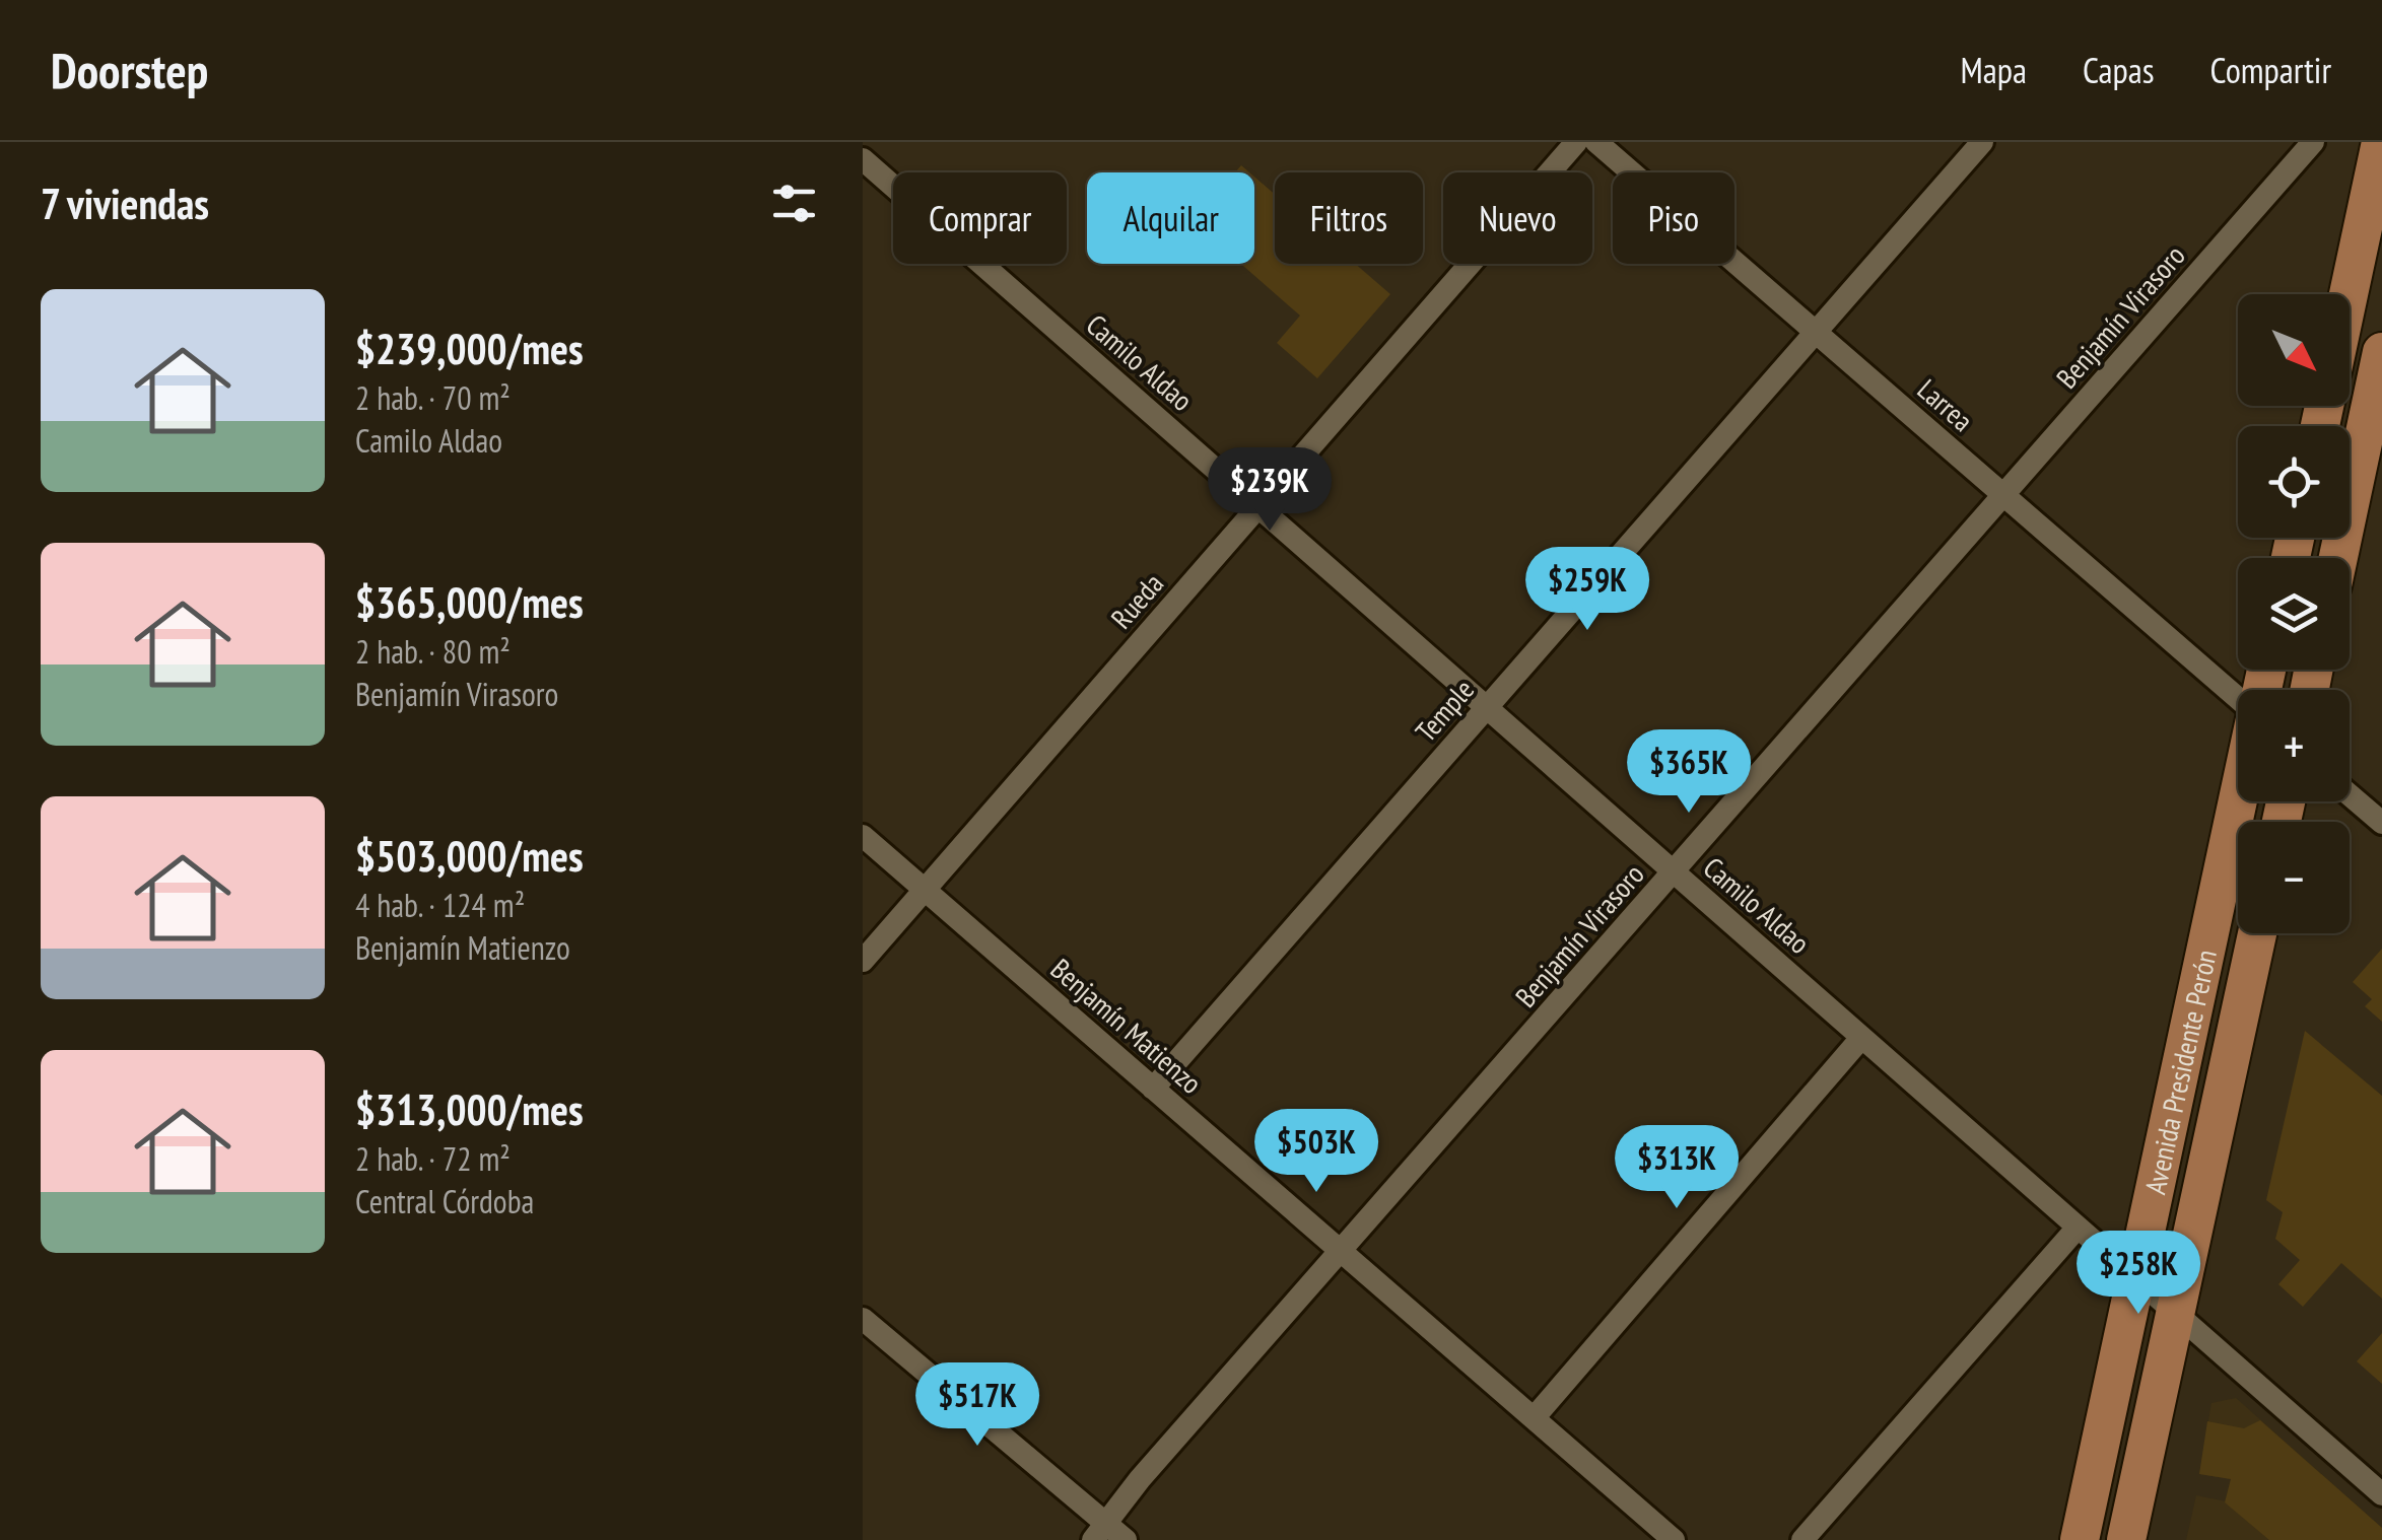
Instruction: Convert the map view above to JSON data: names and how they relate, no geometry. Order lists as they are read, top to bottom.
{
  "streets": {
    "main road": ["Avenida Presidente Perón"],
    "street": [
      "Benjamín Virasoro",
      "Camilo Aldao",
      "Larrea",
      "Rueda",
      "Temple",
      "Benjamín Matienzo"
    ]
  },
  "crossings": [
    ["Benjamín Virasoro", "Camilo Aldao"],
    ["Benjamín Virasoro", "Larrea"],
    ["Benjamín Virasoro", "Benjamín Matienzo"],
    ["Camilo Aldao", "Rueda"],
    ["Camilo Aldao", "Temple"],
    ["Camilo Aldao", "Avenida Presidente Perón"],
    ["Larrea", "Temple"],
    ["Rueda", "Benjamín Matienzo"],
    ["Temple", "Benjamín Matienzo"]
  ],
  "north": "bottom right",
  "page": {
    "header": "Doorstep",
    "nav": ["Mapa", "Capas", "Compartir"],
    "heading": "7 viviendas",
    "chip": [
      "Comprar",
      "Alquilar",
      "Filtros",
      "Nuevo",
      "Piso"
    ],
    "list": [
      {
        "name": "$239,000/mes",
        "note": "2 hab. · 70 m² · Camilo Aldao"
      },
      {
        "name": "$365,000/mes",
        "note": "2 hab. · 80 m² · Benjamín Virasoro"
      },
      {
        "name": "$503,000/mes",
        "note": "4 hab. · 124 m² · Benjamín Matienzo"
      },
      {
        "name": "$313,000/mes",
        "note": "2 hab. · 72 m² · Central Córdoba"
      }
    ],
    "map_buttons": ["+", "−"],
    "price": [
      "$239K",
      "$259K",
      "$365K",
      "$503K",
      "$313K",
      "$258K",
      "$517K"
    ]
  }
}
